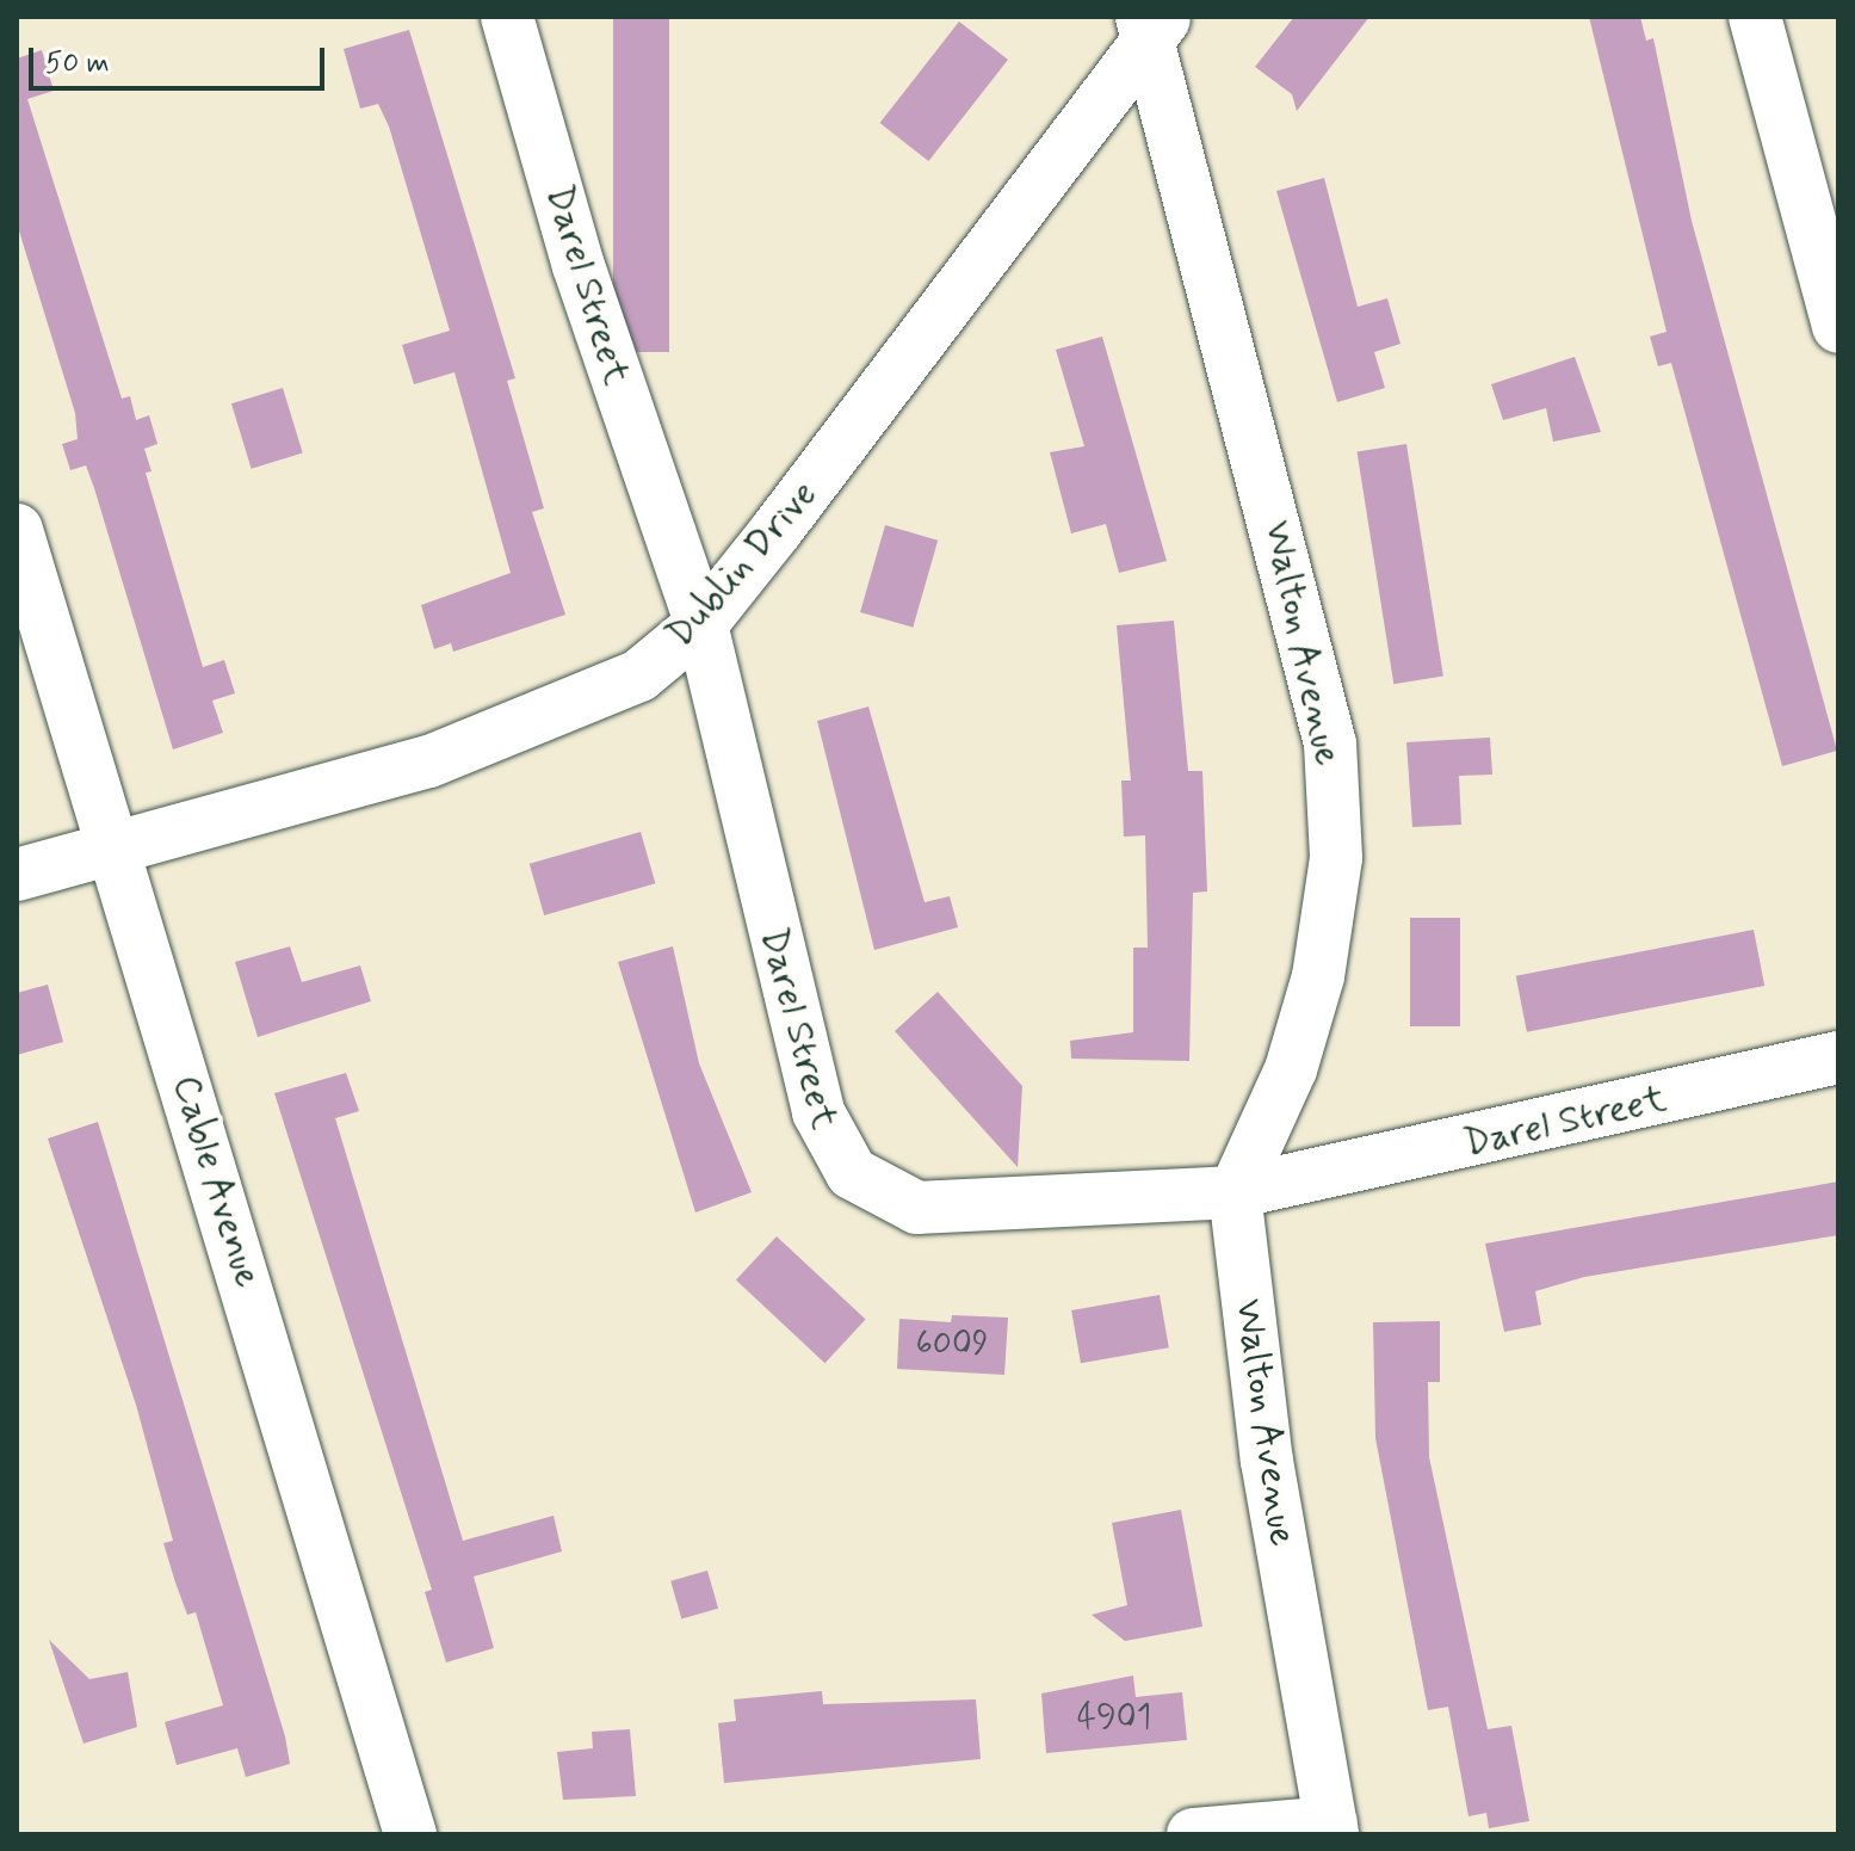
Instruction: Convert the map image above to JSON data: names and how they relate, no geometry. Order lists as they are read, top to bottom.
{
  "streets": {
    "street": [
      "Darel Street",
      "Dublin Drive",
      "Walton Avenue",
      "Cable Avenue"
    ]
  },
  "crossings": [
    ["Darel Street", "Dublin Drive"],
    ["Darel Street", "Walton Avenue"],
    ["Dublin Drive", "Walton Avenue"],
    ["Dublin Drive", "Cable Avenue"]
  ],
  "house_numbers": ["6009", "4901"],
  "scale_bar": "50 m"
}
